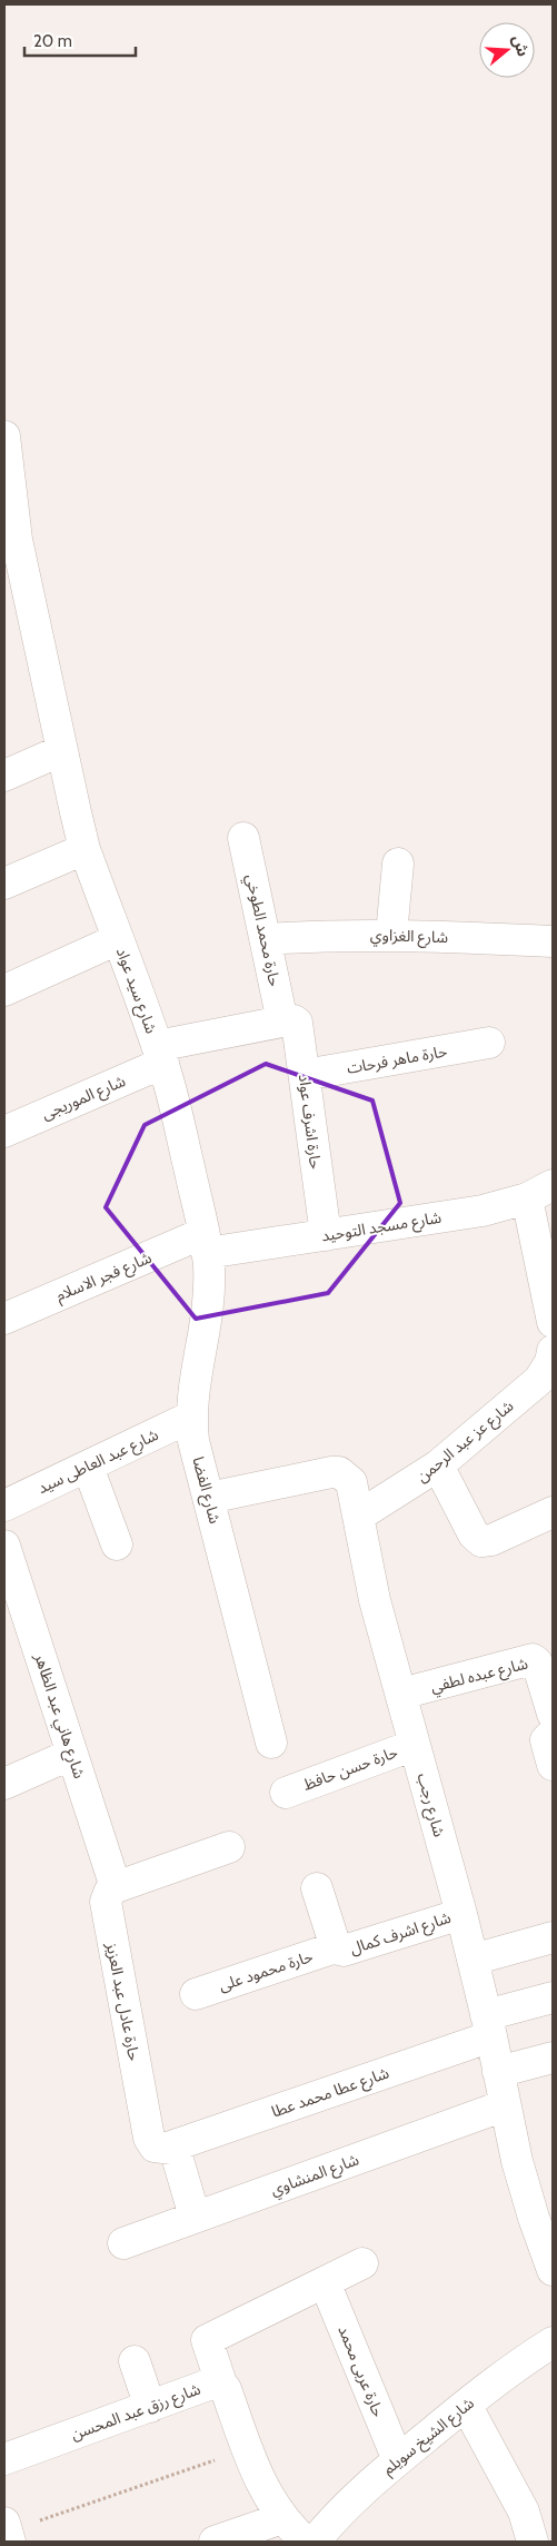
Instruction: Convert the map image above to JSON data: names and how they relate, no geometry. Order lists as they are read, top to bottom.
{
  "streets": {
    "street": [
      "حارة محمد الطوخي",
      "شارع الغزاوي",
      "شارع سيد عواد",
      "حارة ماهر فرحات",
      "شارع الموريجى",
      "حارة اشرف عواد",
      "شارع مسجد التوحيد",
      "شارع فجر الاسلام",
      "شارع عز عبد الرحمن",
      "شارع عبد العاطى سيد",
      "شارع الفضا",
      "شارع عبده لطفي",
      "شارع هاني عبد الظاهر",
      "حارة حسن حافظ",
      "شارع رجب",
      "شارع اشرف كمال",
      "حارة محمود على",
      "حارة عادل عبد العزيز",
      "شارع عطا محمد عطا",
      "شارع المنشاوي",
      "حارة عربى محمد",
      "شارع رزق عبد المحسن",
      "شارع الشيخ سويلم"
    ]
  },
  "crossings": [
    ["حارة محمد الطوخي", "شارع الغزاوي"],
    ["حارة محمد الطوخي", "شارع الموريجى"],
    ["حارة محمد الطوخي", "حارة اشرف عواد"],
    ["شارع سيد عواد", "شارع الموريجى"],
    ["شارع سيد عواد", "شارع مسجد التوحيد"],
    ["شارع سيد عواد", "شارع فجر الاسلام"],
    ["شارع سيد عواد", "شارع الفضا"],
    ["حارة ماهر فرحات", "حارة اشرف عواد"],
    ["شارع الموريجى", "حارة اشرف عواد"],
    ["حارة اشرف عواد", "شارع مسجد التوحيد"],
    ["شارع مسجد التوحيد", "شارع فجر الاسلام"],
    ["شارع مسجد التوحيد", "شارع الفضا"],
    ["شارع فجر الاسلام", "شارع الفضا"],
    ["شارع عز عبد الرحمن", "شارع رجب"],
    ["شارع عبد العاطى سيد", "شارع الفضا"],
    ["شارع الفضا", "شارع رجب"],
    ["شارع عبده لطفي", "شارع رجب"],
    ["شارع هاني عبد الظاهر", "حارة عادل عبد العزيز"],
    ["حارة حسن حافظ", "شارع رجب"],
    ["شارع رجب", "شارع اشرف كمال"],
    ["شارع رجب", "شارع عطا محمد عطا"],
    ["شارع رجب", "شارع المنشاوي"],
    ["شارع اشرف كمال", "حارة محمود على"],
    ["حارة عادل عبد العزيز", "شارع عطا محمد عطا"],
    ["حارة عادل عبد العزيز", "شارع المنشاوي"],
    ["حارة عربى محمد", "شارع الشيخ سويلم"]
  ],
  "scale_bar": "20 m",
  "north": "right"
}
